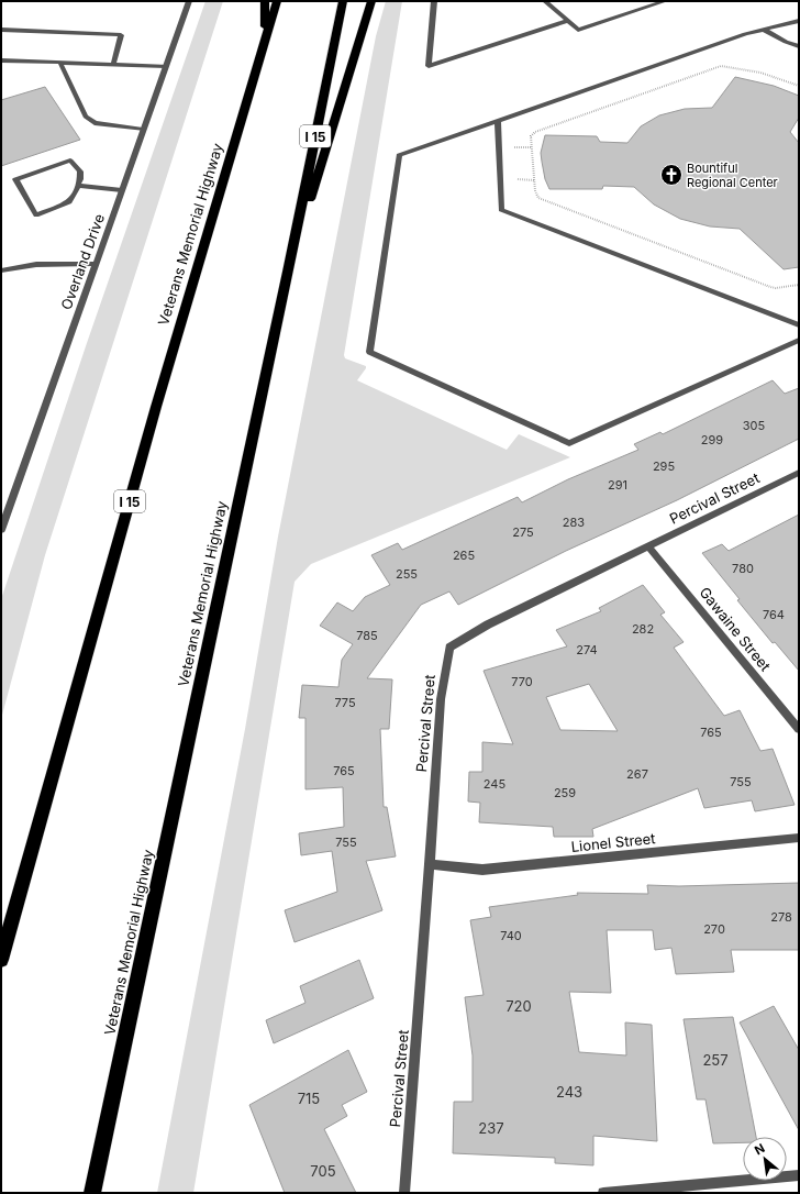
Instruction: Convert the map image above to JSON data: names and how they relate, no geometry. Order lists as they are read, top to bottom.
{
  "streets": {
    "highway": ["I 15", "Veterans Memorial Highway"],
    "street": [
      "Overland Drive",
      "Percival Street",
      "Gawaine Street",
      "Lionel Street"
    ]
  },
  "crossings": [
    ["Percival Street", "Gawaine Street"],
    ["Percival Street", "Lionel Street"]
  ],
  "places": {
    "church": ["Bountiful Regional Center"]
  },
  "house_numbers": [
    "305",
    "299",
    "295",
    "291",
    "283",
    "275",
    "265",
    "780",
    "255",
    "764",
    "282",
    "785",
    "274",
    "770",
    "775",
    "765",
    "765",
    "267",
    "755",
    "245",
    "259",
    "755",
    "278",
    "270",
    "740",
    "720",
    "257",
    "243",
    "715",
    "237",
    "705"
  ],
  "north": "top left"
}
